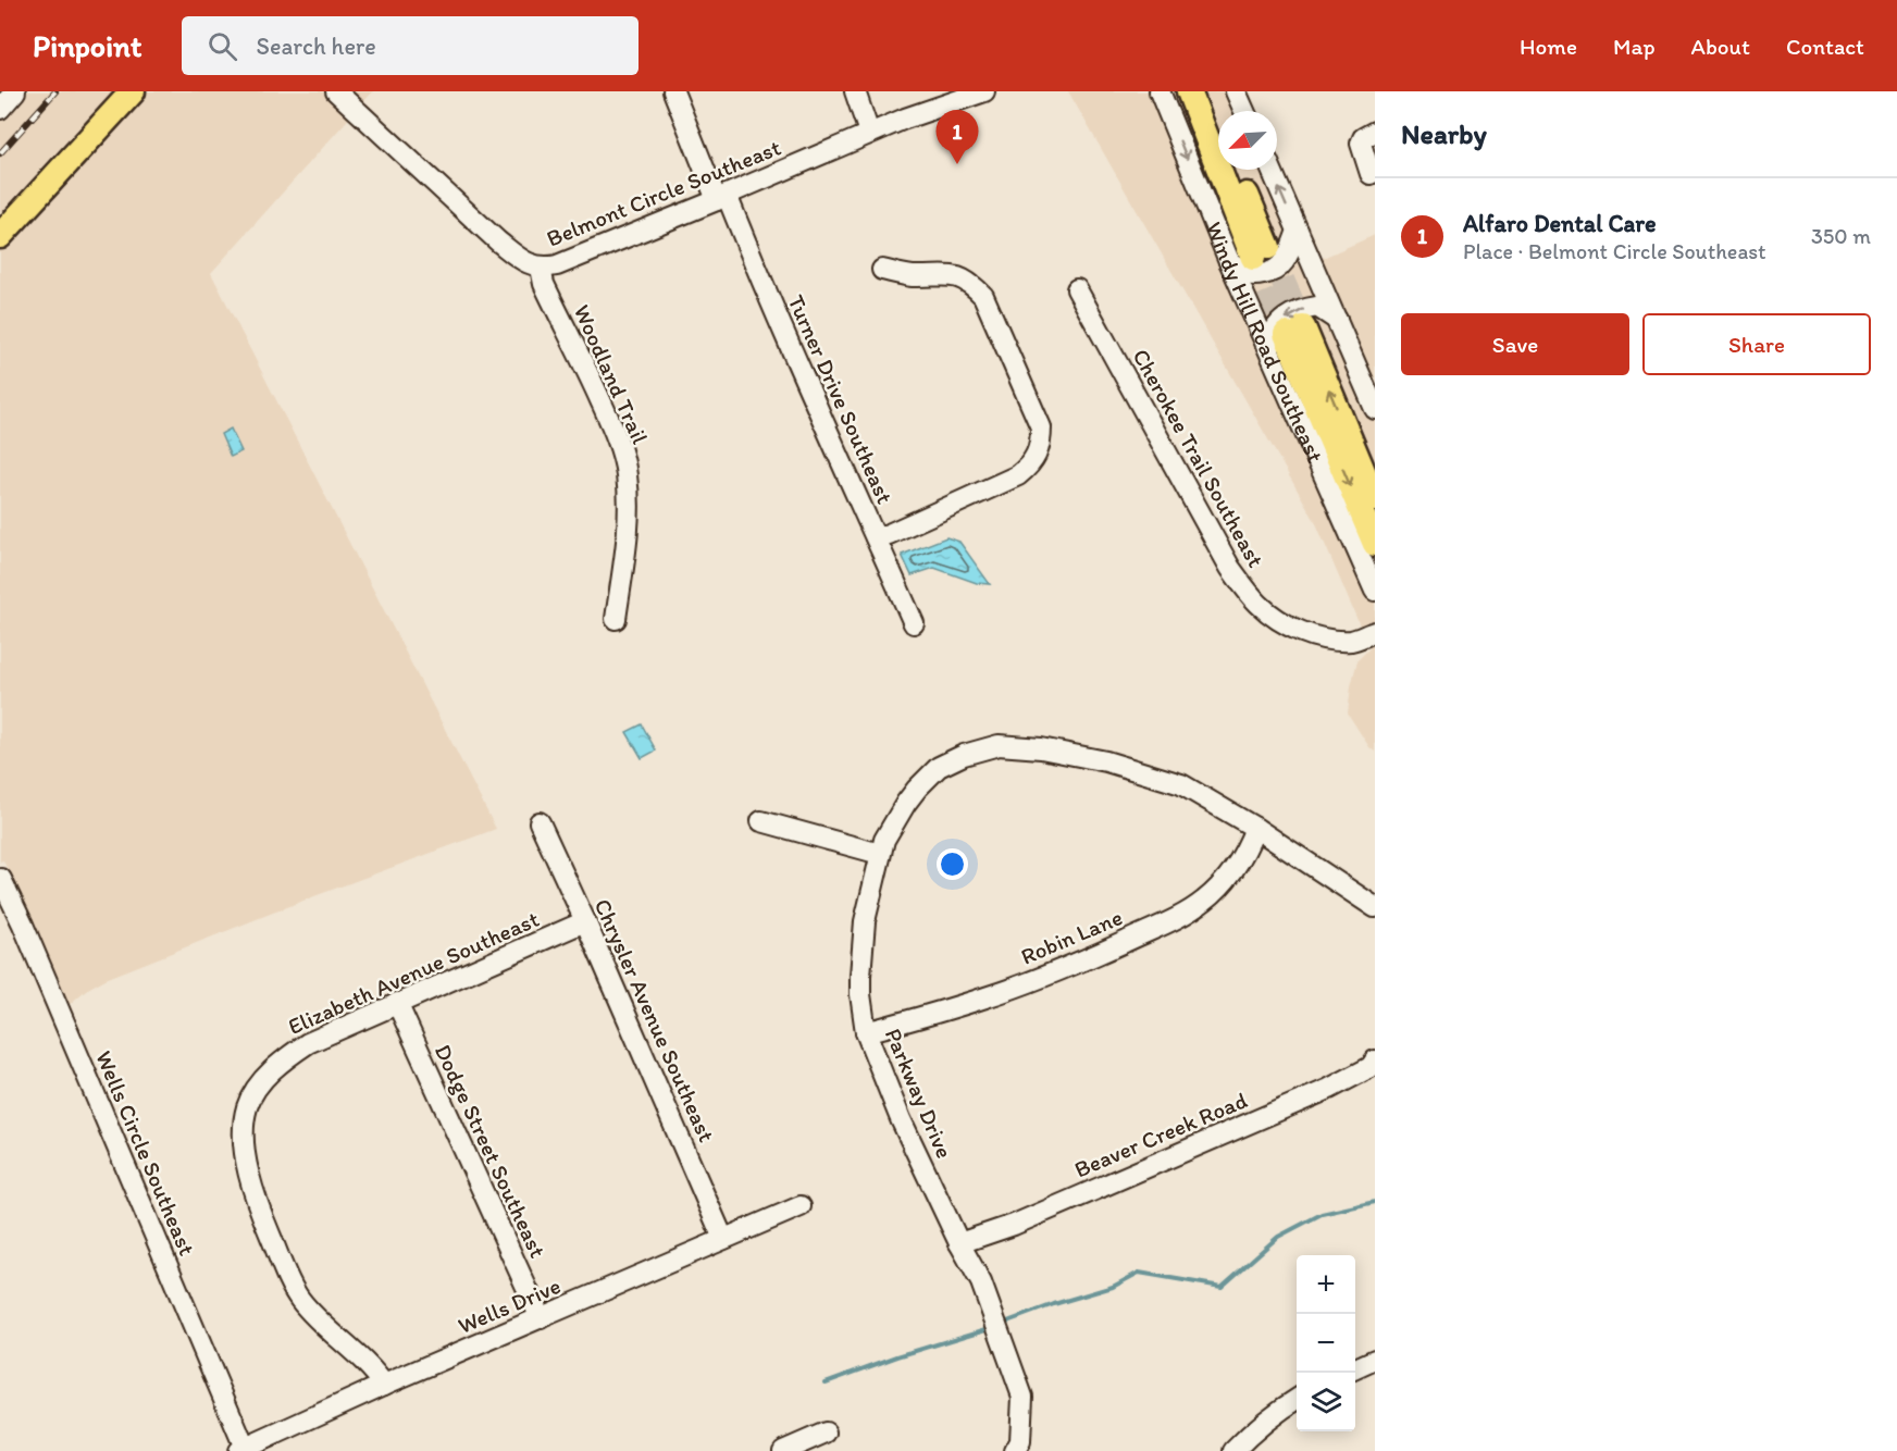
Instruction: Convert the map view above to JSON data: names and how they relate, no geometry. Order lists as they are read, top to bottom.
{
  "streets": {
    "main road": ["Windy Hill Road Southeast"],
    "street": [
      "Belmont Circle Southeast",
      "Woodland Trail",
      "Turner Drive Southeast",
      "Cherokee Trail Southeast",
      "Robin Lane",
      "Elizabeth Avenue Southeast",
      "Chrysler Avenue Southeast",
      "Parkway Drive",
      "Beaver Creek Road",
      "Dodge Street Southeast",
      "Wells Circle Southeast",
      "Wells Drive"
    ]
  },
  "crossings": [
    ["Belmont Circle Southeast", "Woodland Trail"],
    ["Belmont Circle Southeast", "Turner Drive Southeast"],
    ["Robin Lane", "Parkway Drive"],
    ["Elizabeth Avenue Southeast", "Chrysler Avenue Southeast"],
    ["Elizabeth Avenue Southeast", "Dodge Street Southeast"],
    ["Elizabeth Avenue Southeast", "Wells Drive"],
    ["Chrysler Avenue Southeast", "Wells Drive"],
    ["Parkway Drive", "Beaver Creek Road"],
    ["Dodge Street Southeast", "Wells Drive"],
    ["Wells Circle Southeast", "Wells Drive"]
  ],
  "north": "bottom left",
  "page": {
    "header": "Pinpoint",
    "search": "Search here",
    "nav": [
      "Home",
      "Map",
      "About",
      "Contact"
    ],
    "heading": "Nearby",
    "pins": "1",
    "list": [
      {
        "mark": "1",
        "name": "Alfaro Dental Care",
        "note": "Place · Belmont Circle Southeast",
        "value": "350 m"
      }
    ],
    "buttons": ["Save", "Share"],
    "map_buttons": ["+", "−"]
  }
}
